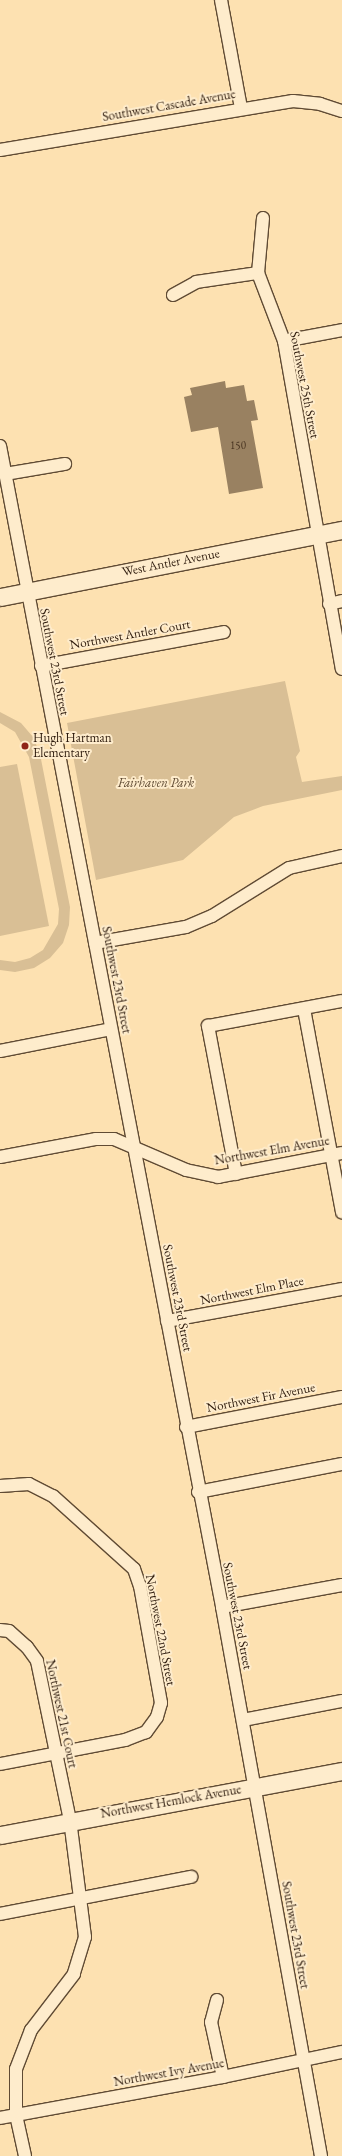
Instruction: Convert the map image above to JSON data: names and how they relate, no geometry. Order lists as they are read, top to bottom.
{
  "streets": {
    "street": [
      "Southwest Cascade Avenue",
      "Southwest 25th Street",
      "West Antler Avenue",
      "Northwest Antler Court",
      "Southwest 23rd Street",
      "Northwest Elm Avenue",
      "Northwest Elm Place",
      "Northwest Fir Avenue",
      "Northwest 22nd Street",
      "Northwest 21st Court",
      "Northwest Hemlock Avenue",
      "Northwest Ivy Avenue"
    ]
  },
  "crossings": [
    ["Southwest 25th Street", "West Antler Avenue"],
    ["West Antler Avenue", "Southwest 23rd Street"],
    ["Northwest Antler Court", "Southwest 23rd Street"],
    ["Southwest 23rd Street", "Northwest Elm Avenue"],
    ["Southwest 23rd Street", "Northwest Elm Place"],
    ["Southwest 23rd Street", "Northwest Fir Avenue"],
    ["Southwest 23rd Street", "Northwest Hemlock Avenue"],
    ["Southwest 23rd Street", "Northwest Ivy Avenue"],
    ["Northwest 22nd Street", "Northwest 21st Court"],
    ["Northwest 21st Court", "Northwest Hemlock Avenue"],
    ["Northwest 21st Court", "Northwest Ivy Avenue"]
  ],
  "parks": ["Fairhaven Park"],
  "places": ["Hugh Hartman Elementary"],
  "house_numbers": ["150"]
}
